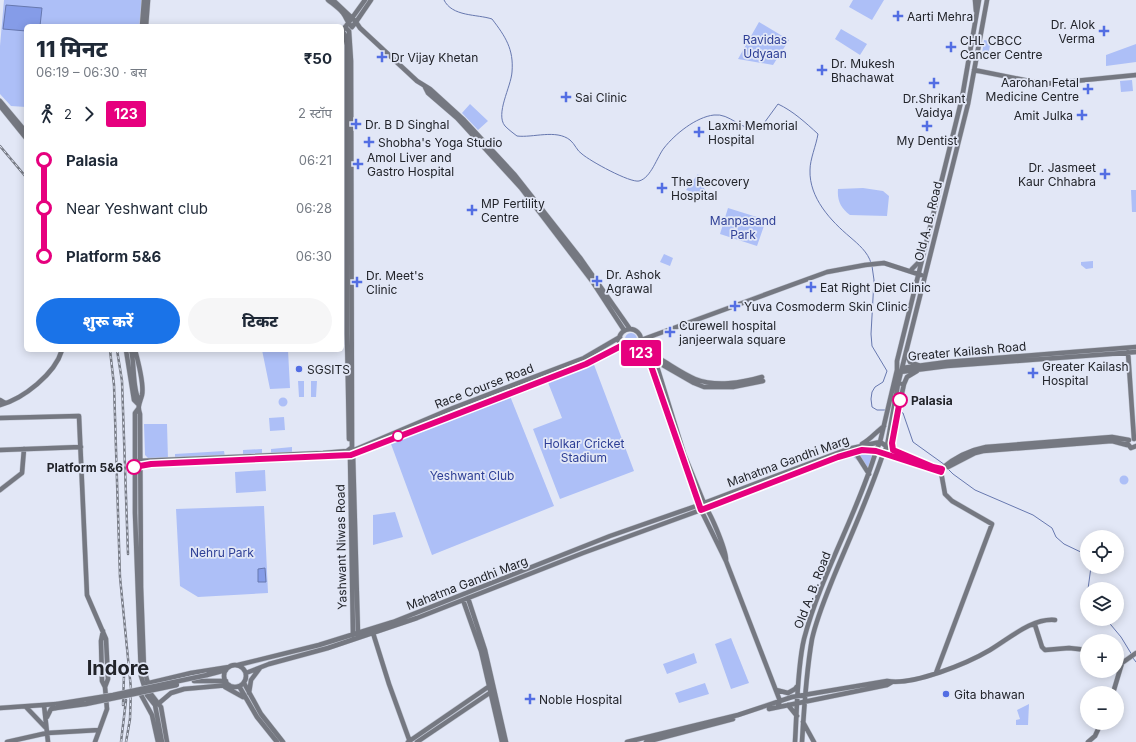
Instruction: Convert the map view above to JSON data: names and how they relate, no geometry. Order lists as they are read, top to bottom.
{
  "streets": {
    "main road": [
      "Old A. B. Road",
      "Greater Kailash Road",
      "Race Course Road",
      "Mahatma Gandhi Marg",
      "Yashwant Niwas Road"
    ]
  },
  "crossings": [
    ["Old A. B. Road", "Greater Kailash Road"],
    ["Old A. B. Road", "Mahatma Gandhi Marg"],
    ["Race Course Road", "Yashwant Niwas Road"],
    ["Mahatma Gandhi Marg", "Yashwant Niwas Road"]
  ],
  "districts": ["Indore"],
  "parks": [
    "Ravidas Udyaan",
    "Manpasand Park",
    "Holkar Cricket Stadium",
    "Yeshwant Club",
    "Nehru Park"
  ],
  "places": {
    "health": [
      "Aarti Mehra",
      "Dr. Alok Verma",
      "CHL CBCC Cancer Centre",
      "Dr Vijay Khetan",
      "Dr. Mukesh Bhachawat",
      "Dr.Shrikant Vaidya",
      "Aarohan Fetal Medicine Centre",
      "Sai Clinic",
      "Amit Julka",
      "Dr. B D Singhal",
      "My Dentist",
      "Laxmi Memorial Hospital",
      "Shobha's Yoga Studio",
      "Amol Liver and Gastro Hospital",
      "Dr. Jasmeet Kaur Chhabra",
      "The Recovery Hospital",
      "MP Fertility Centre",
      "Dr. Ashok Agrawal",
      "Dr. Meet's Clinic",
      "Eat Right Diet Clinic",
      "Yuva Cosmoderm Skin Clinic",
      "Curewell hospital janjeerwala square",
      "Greater Kailash Hospital",
      "Noble Hospital"
    ],
    "other": [
      "SGSITS",
      "Palasia",
      "Platform 5&6",
      "Gita bhawan"
    ]
  },
  "lines": ["bus line 123"],
  "page": {
    "on_map": "123",
    "heading": ["11 मिनट", "06:19 – 06:30 · बस", "₹50"],
    "legs": ["2", "123", "2 स्टॉप"],
    "list": [
      {
        "name": "Palasia",
        "value": "06:21"
      },
      {
        "name": "Near Yeshwant club",
        "value": "06:28"
      },
      {
        "name": "Platform 5&6",
        "value": "06:30"
      }
    ],
    "buttons": ["शुरू करें", "टिकट"],
    "map_buttons": ["+", "−"]
  }
}
